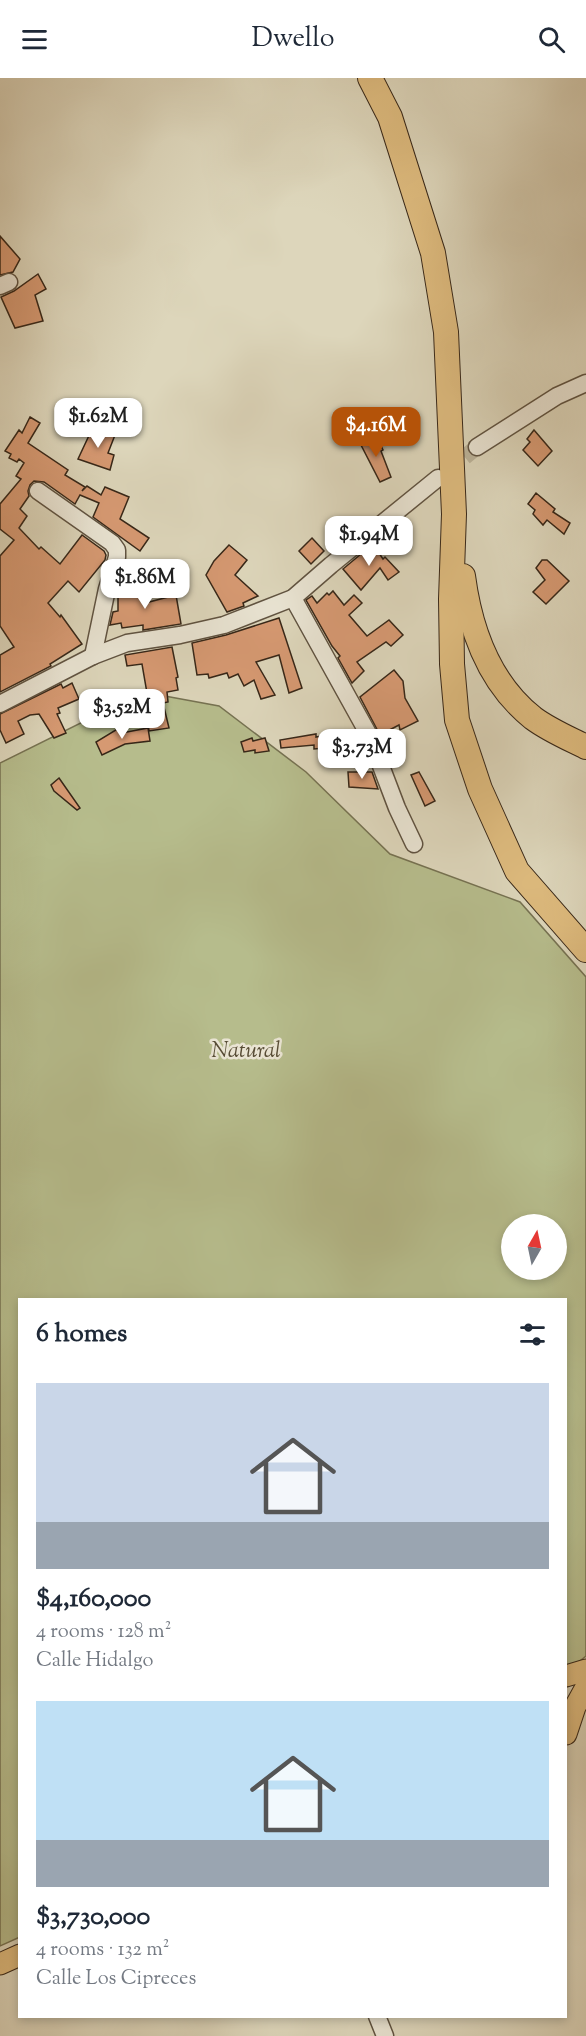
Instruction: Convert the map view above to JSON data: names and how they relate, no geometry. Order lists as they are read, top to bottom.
{
  "parks": ["Natural"],
  "north": "top",
  "page": {
    "header": "Dwello",
    "price": [
      "$1.62M",
      "$4.16M",
      "$1.94M",
      "$1.86M",
      "$3.52M",
      "$3.73M"
    ],
    "heading": "6 homes",
    "list": [
      {
        "name": "$4,160,000",
        "note": "4 rooms · 128 m² · Calle Hidalgo"
      },
      {
        "name": "$3,730,000",
        "note": "4 rooms · 132 m² · Calle Los Cipreces"
      }
    ]
  }
}
